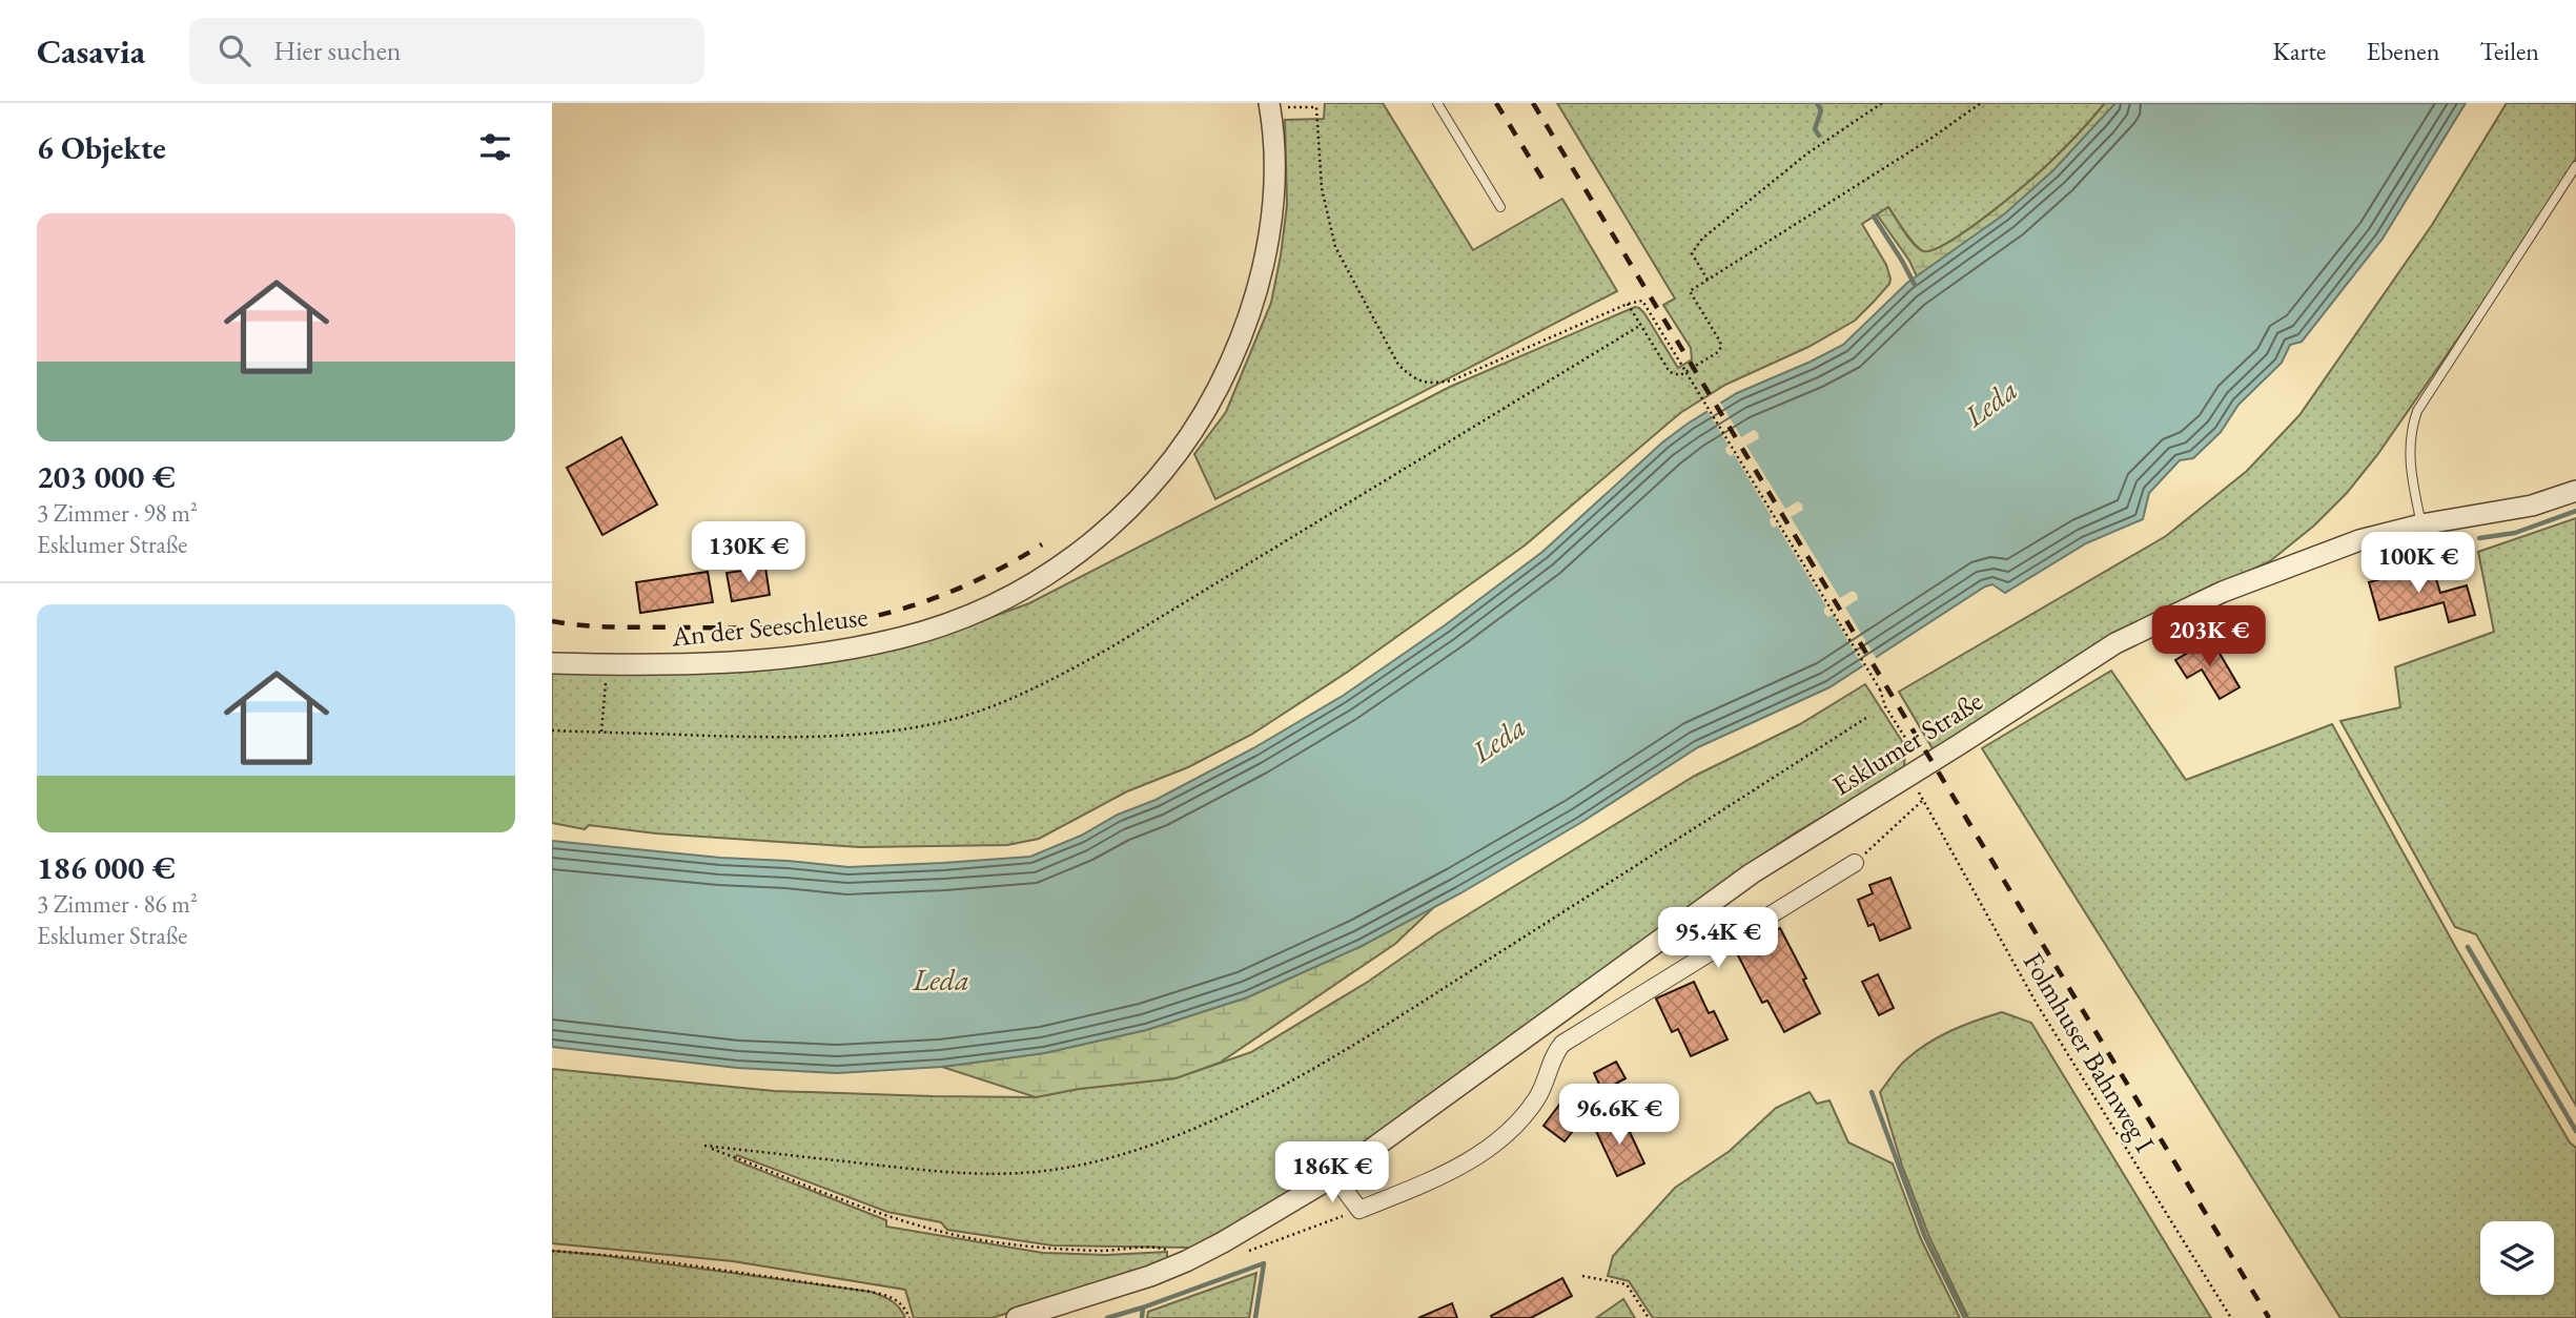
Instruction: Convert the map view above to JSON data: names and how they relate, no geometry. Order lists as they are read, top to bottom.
{
  "streets": {
    "street": ["An der Seeschleuse", "Esklumer Straße"],
    "path": ["Folmhuser Bahnweg I"]
  },
  "water": ["Leda"],
  "page": {
    "header": "Casavia",
    "search": "Hier suchen",
    "nav": ["Karte", "Ebenen", "Teilen"],
    "heading": "6 Objekte",
    "list": [
      {
        "name": "203 000 €",
        "note": "3 Zimmer · 98 m² · Esklumer Straße"
      },
      {
        "name": "186 000 €",
        "note": "3 Zimmer · 86 m² · Esklumer Straße"
      }
    ],
    "price": [
      "130K €",
      "100K €",
      "203K €",
      "95.4K €",
      "96.6K €",
      "186K €"
    ]
  }
}
